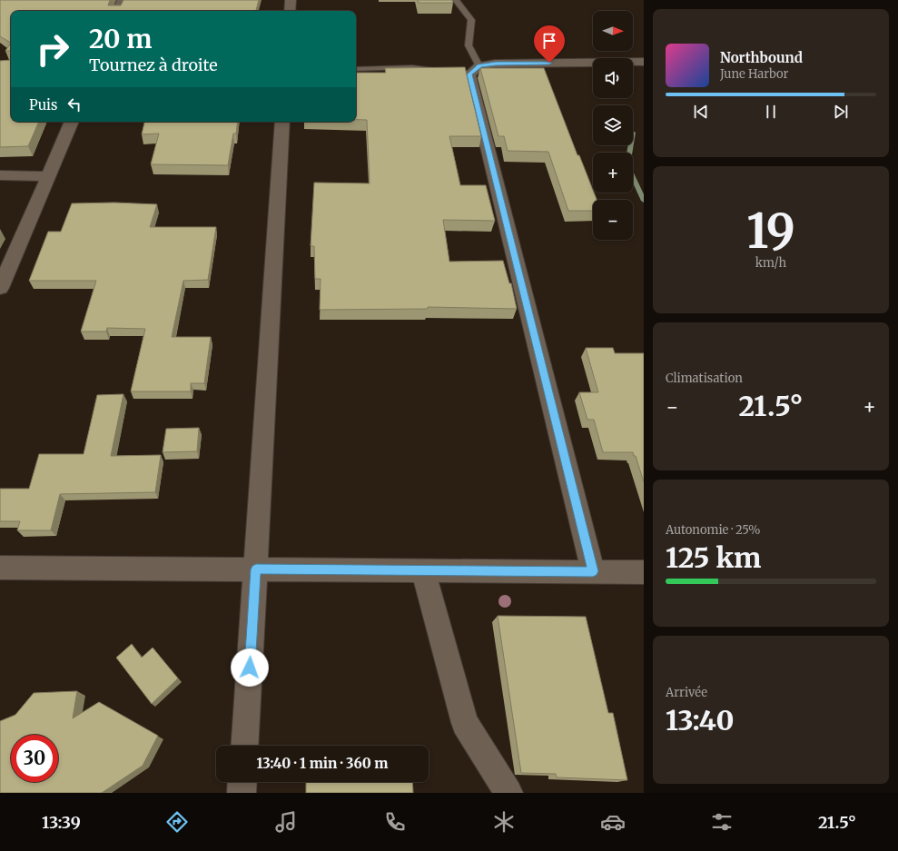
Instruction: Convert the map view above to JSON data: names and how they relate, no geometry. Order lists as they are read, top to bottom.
{
  "north": "right",
  "page": {
    "map_buttons": ["+", "−"],
    "turn": ["20 m", "Tournez à droite"],
    "song": ["Northbound", "June Harbor"],
    "then": "Puis",
    "tile": [
      ["19", "km/h"],
      "Climatisation",
      ["Autonomie · 25%", "125 km"],
      ["Arrivée", "13:40"]
    ],
    "heat": ["−", "21.5°", "+"],
    "limit": "30",
    "trip": "13:40 · 1 min · 360 m",
    "tabs": ["13:39", "21.5°"]
  }
}
